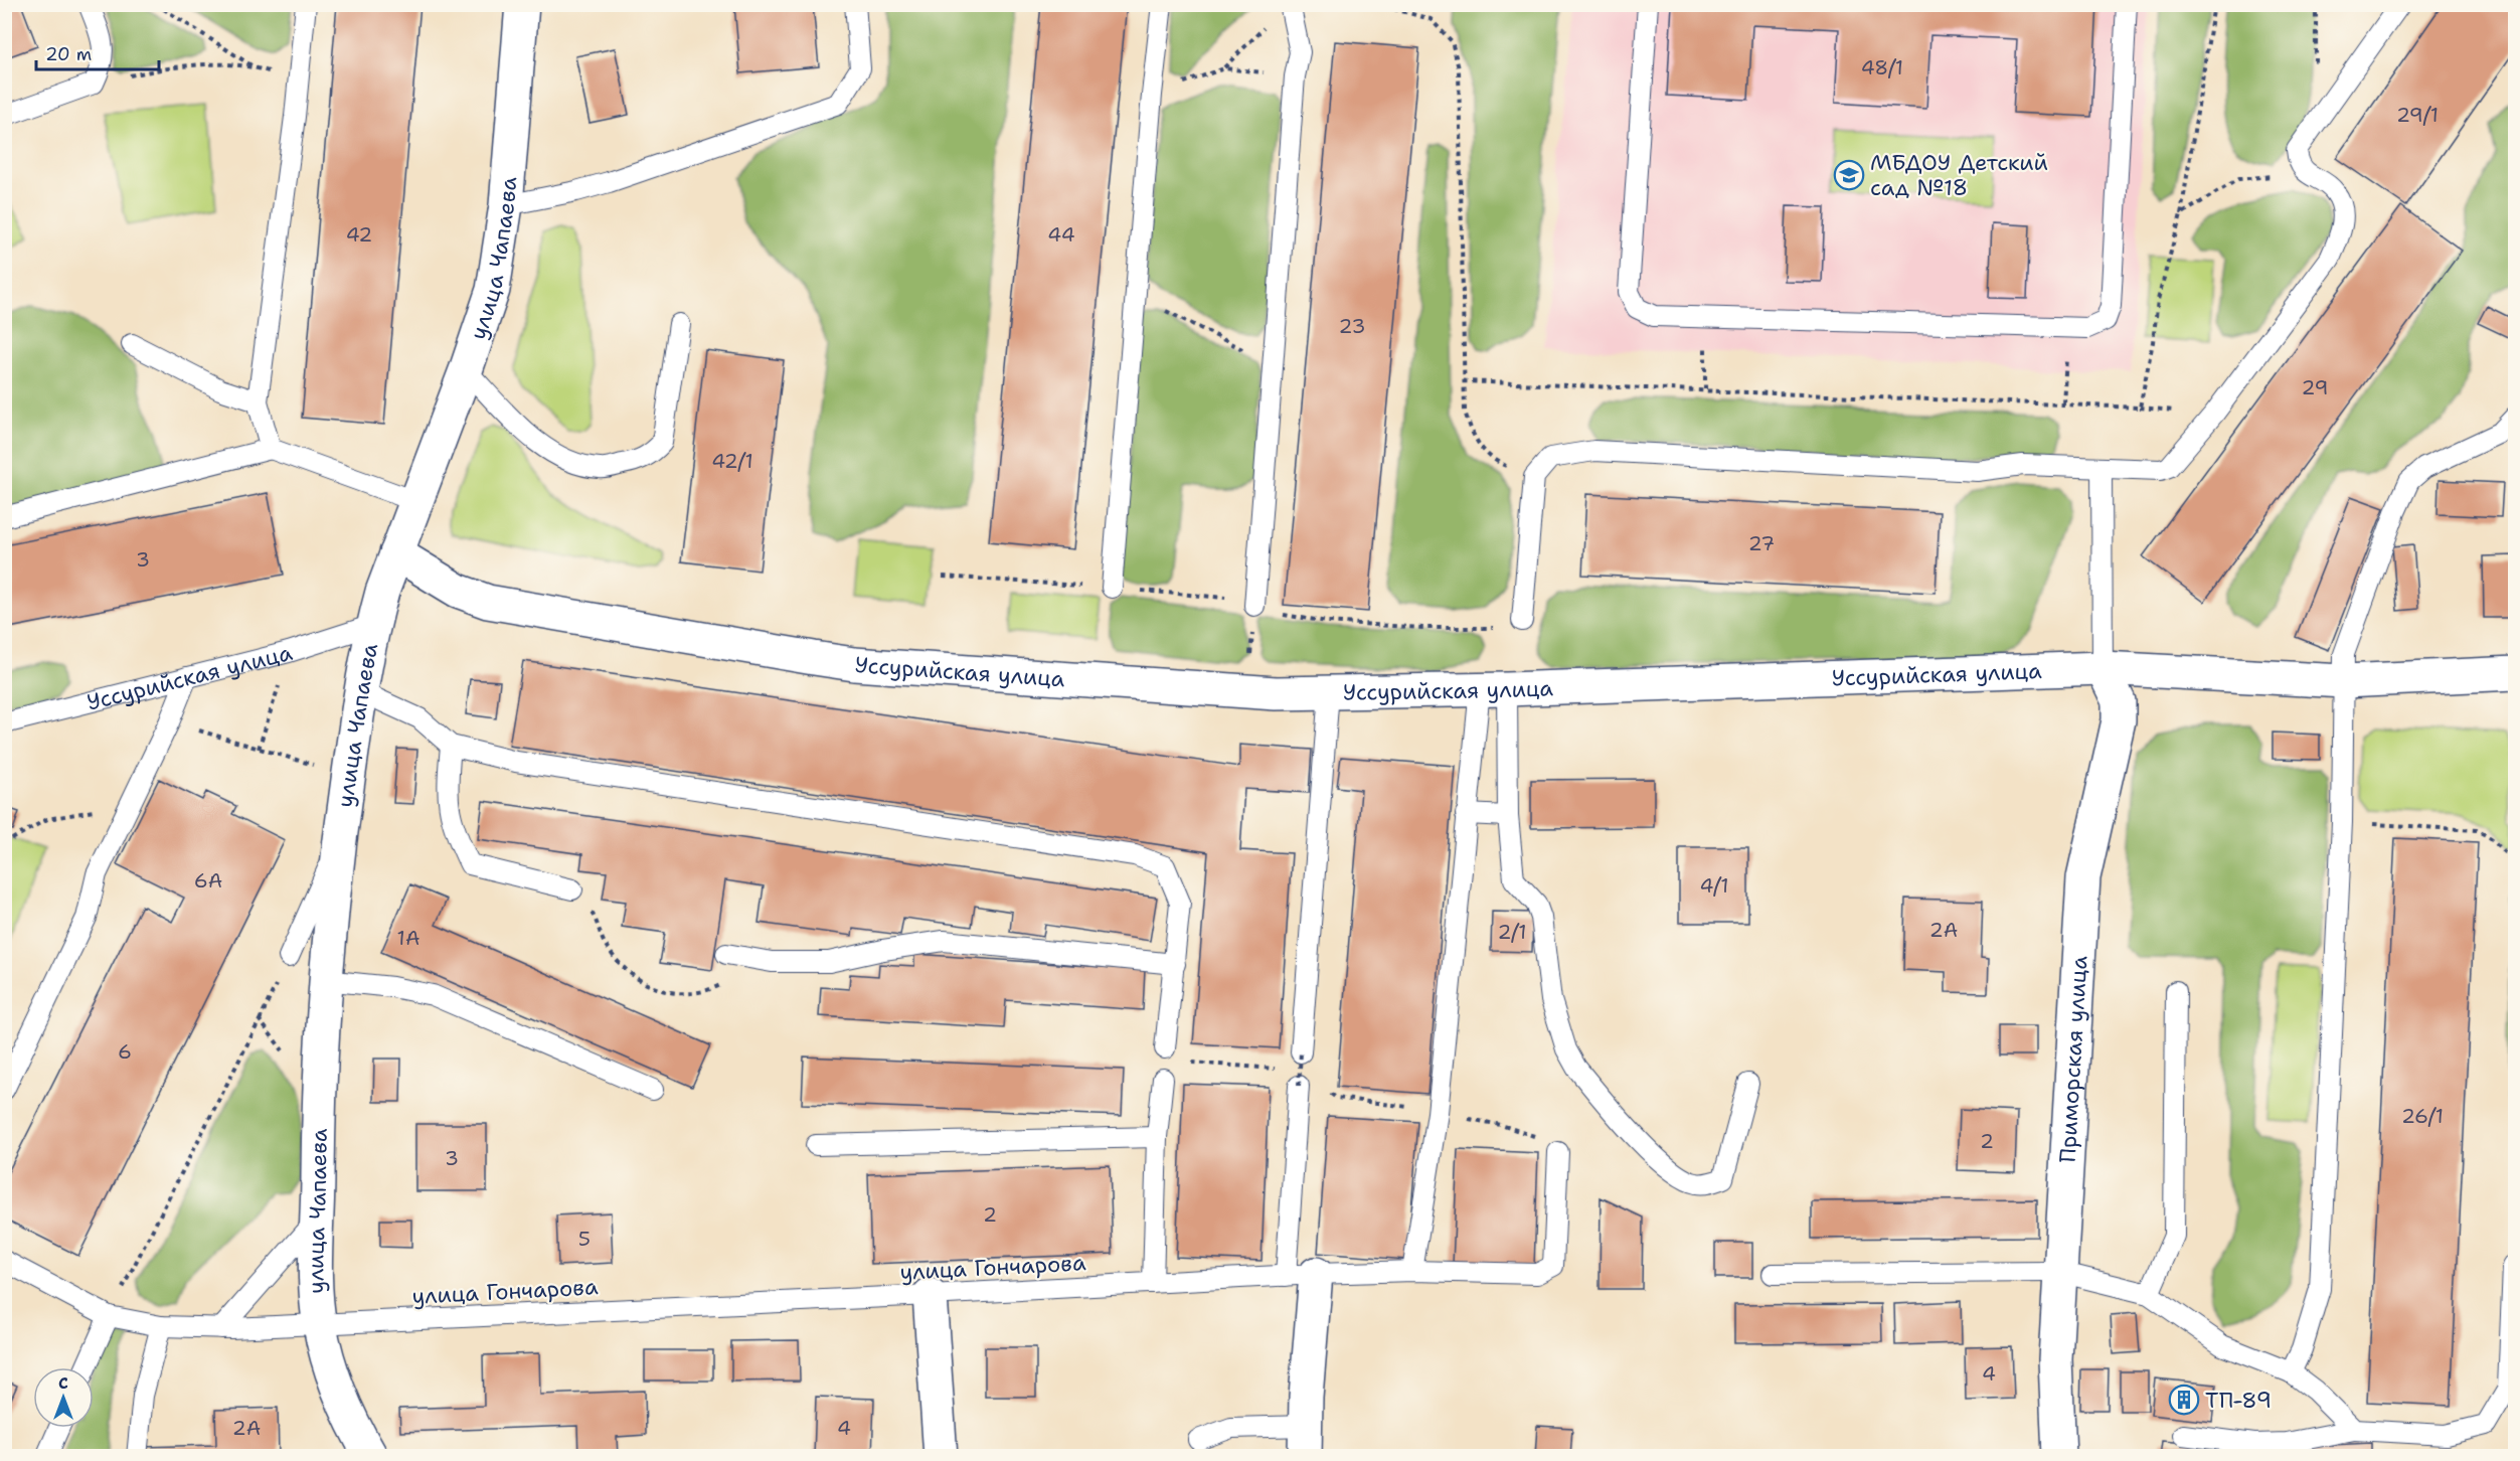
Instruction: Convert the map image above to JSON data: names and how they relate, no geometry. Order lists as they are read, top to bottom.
{
  "streets": {
    "street": ["улица Чапаева", "Уссурийская улица", "Приморская улица"],
    "lane": ["улица Гончарова"]
  },
  "crossings": [
    ["улица Чапаева", "Уссурийская улица"],
    ["улица Чапаева", "улица Гончарова"],
    ["Уссурийская улица", "Приморская улица"]
  ],
  "places": {
    "school or university": ["МБДОУ Детский сад №18"],
    "building": ["ТП-89"]
  },
  "house_numbers": [
    "48/1",
    "29/1",
    "42",
    "44",
    "23",
    "29",
    "42/1",
    "27",
    "3",
    "6А",
    "4/1",
    "2А",
    "2/1",
    "1А",
    "6",
    "26/1",
    "2",
    "3",
    "2",
    "5",
    "4",
    "2А",
    "4"
  ],
  "scale_bar": "20 m",
  "north": "top"
}
